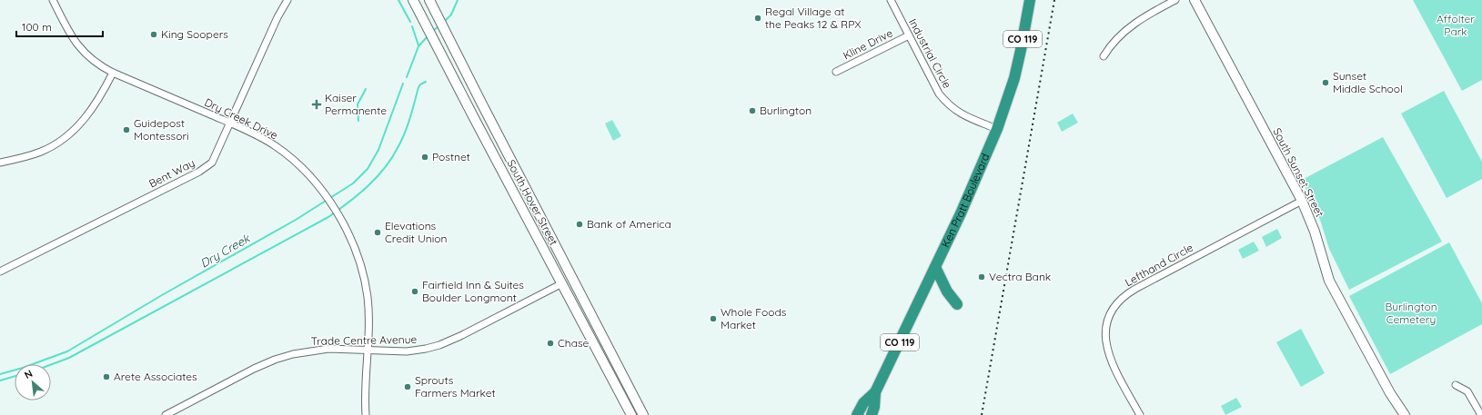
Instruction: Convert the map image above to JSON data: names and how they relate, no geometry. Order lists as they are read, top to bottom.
{
  "streets": {
    "highway": ["CO 119", "Ken Pratt Boulevard"],
    "main road": ["South Sunset Street", "South Hover Street"],
    "street": [
      "Kline Drive",
      "Industrial Circle",
      "Dry Creek Drive",
      "Bent Way",
      "Lefthand Circle",
      "Trade Centre Avenue"
    ]
  },
  "crossings": [
    ["Kline Drive", "Industrial Circle"],
    ["Industrial Circle", "Ken Pratt Boulevard"],
    ["Dry Creek Drive", "Bent Way"],
    ["Dry Creek Drive", "Trade Centre Avenue"],
    ["South Sunset Street", "Lefthand Circle"],
    ["South Hover Street", "Trade Centre Avenue"]
  ],
  "water": ["Dry Creek"],
  "parks": ["Affolter Park", "Burlington Cemetery"],
  "places": {
    "other": [
      "Regal Village at the Peaks 12 & RPX",
      "King Soopers",
      "Sunset Middle School",
      "Burlington",
      "Guidepost Montessori",
      "Postnet",
      "Bank of America",
      "Elevations Credit Union",
      "Vectra Bank",
      "Fairfield Inn & Suites Boulder Longmont",
      "Whole Foods Market",
      "Chase",
      "Arete Associates",
      "Sprouts Farmers Market"
    ],
    "health": ["Kaiser Permanente"]
  },
  "scale_bar": "100 m",
  "north": "top left"
}
